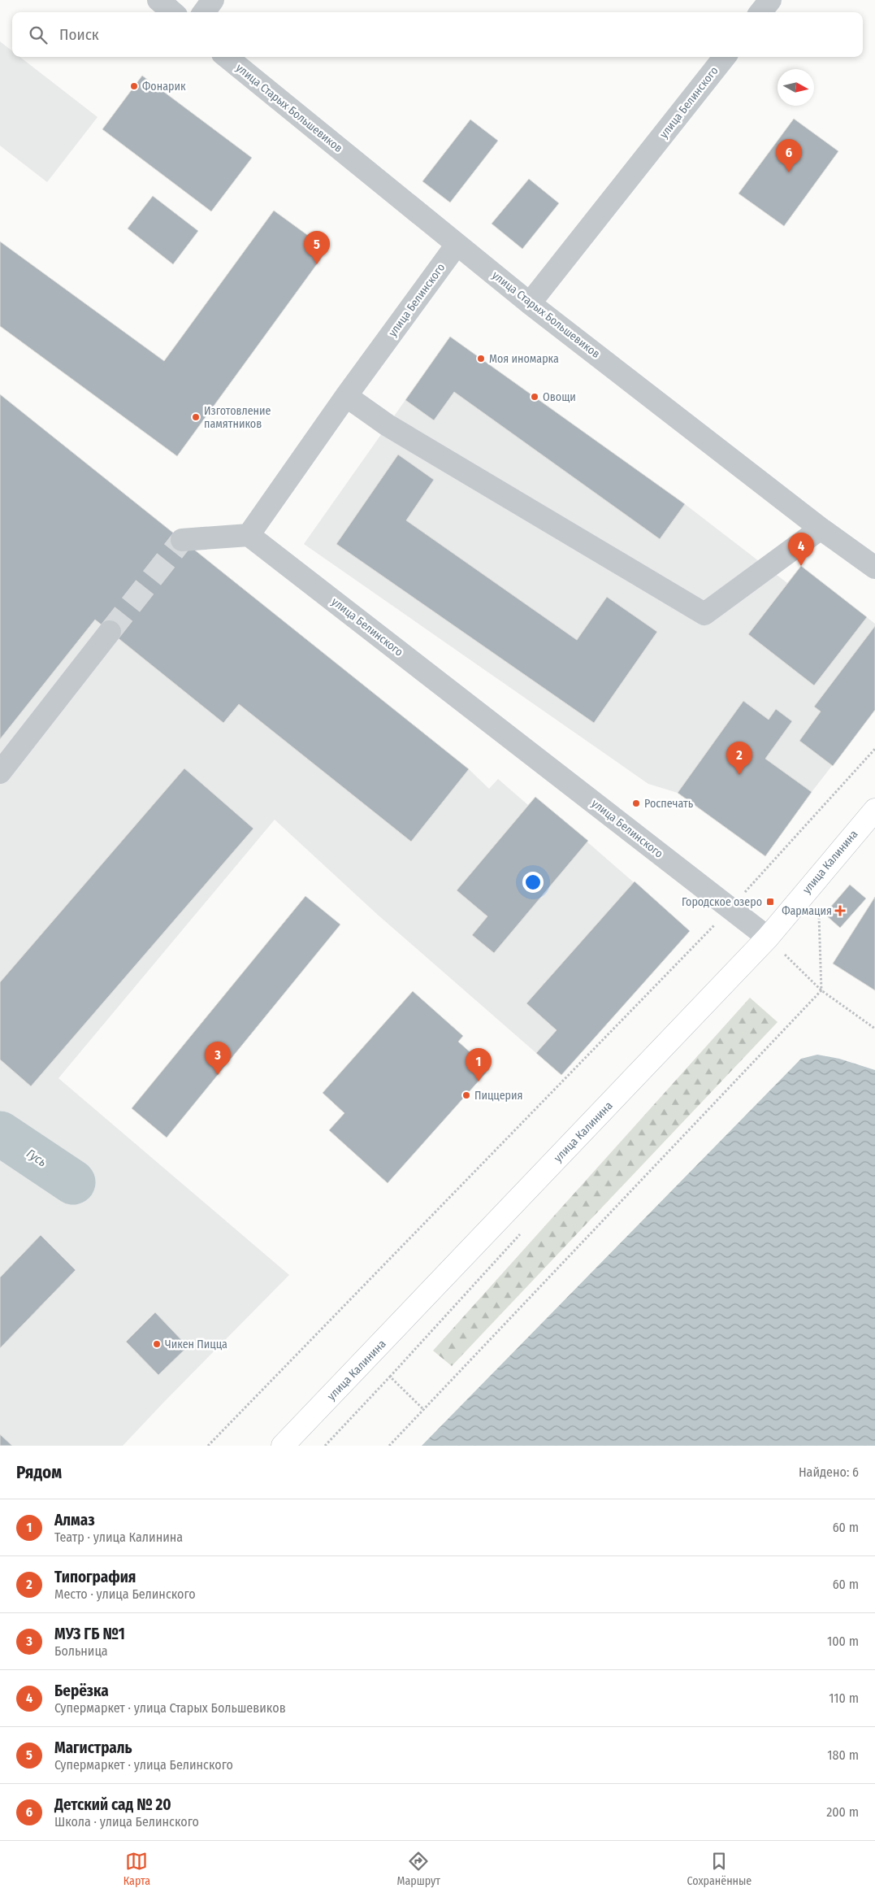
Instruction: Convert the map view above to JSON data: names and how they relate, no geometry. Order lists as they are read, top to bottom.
{
  "streets": {
    "main road": ["улица Калинина"],
    "street": ["улица Белинского", "улица Старых Большевиков"]
  },
  "crossings": [
    ["улица Белинского", "улица Старых Большевиков"],
    ["улица Белинского", "улица Калинина"]
  ],
  "water": ["Гусь"],
  "places": {
    "other": [
      "Фонарик",
      "Моя иномарка",
      "Овощи",
      "Изготовление памятников",
      "Роспечать",
      "Пиццерия",
      "Чикен Пицца"
    ],
    "transit": ["Городское озеро"],
    "health": ["Фармация"]
  },
  "north": "right",
  "page": {
    "search": "Поиск",
    "pins": [
      "6",
      "5",
      "4",
      "2",
      "3",
      "1"
    ],
    "heading": ["Рядом", "Найдено: 6"],
    "list": [
      {
        "mark": "1",
        "name": "Алмаз",
        "note": "Театр · улица Калинина",
        "value": "60 m"
      },
      {
        "mark": "2",
        "name": "Типография",
        "note": "Место · улица Белинского",
        "value": "60 m"
      },
      {
        "mark": "3",
        "name": "МУЗ ГБ №1",
        "note": "Больница",
        "value": "100 m"
      },
      {
        "mark": "4",
        "name": "Берёзка",
        "note": "Супермаркет · улица Старых Большевиков",
        "value": "110 m"
      },
      {
        "mark": "5",
        "name": "Магистраль",
        "note": "Супермаркет · улица Белинского",
        "value": "180 m"
      },
      {
        "mark": "6",
        "name": "Детский сад № 20",
        "note": "Школа · улица Белинского",
        "value": "200 m"
      }
    ],
    "nav": ["Карта", "Маршрут", "Сохранённые"]
  }
}
